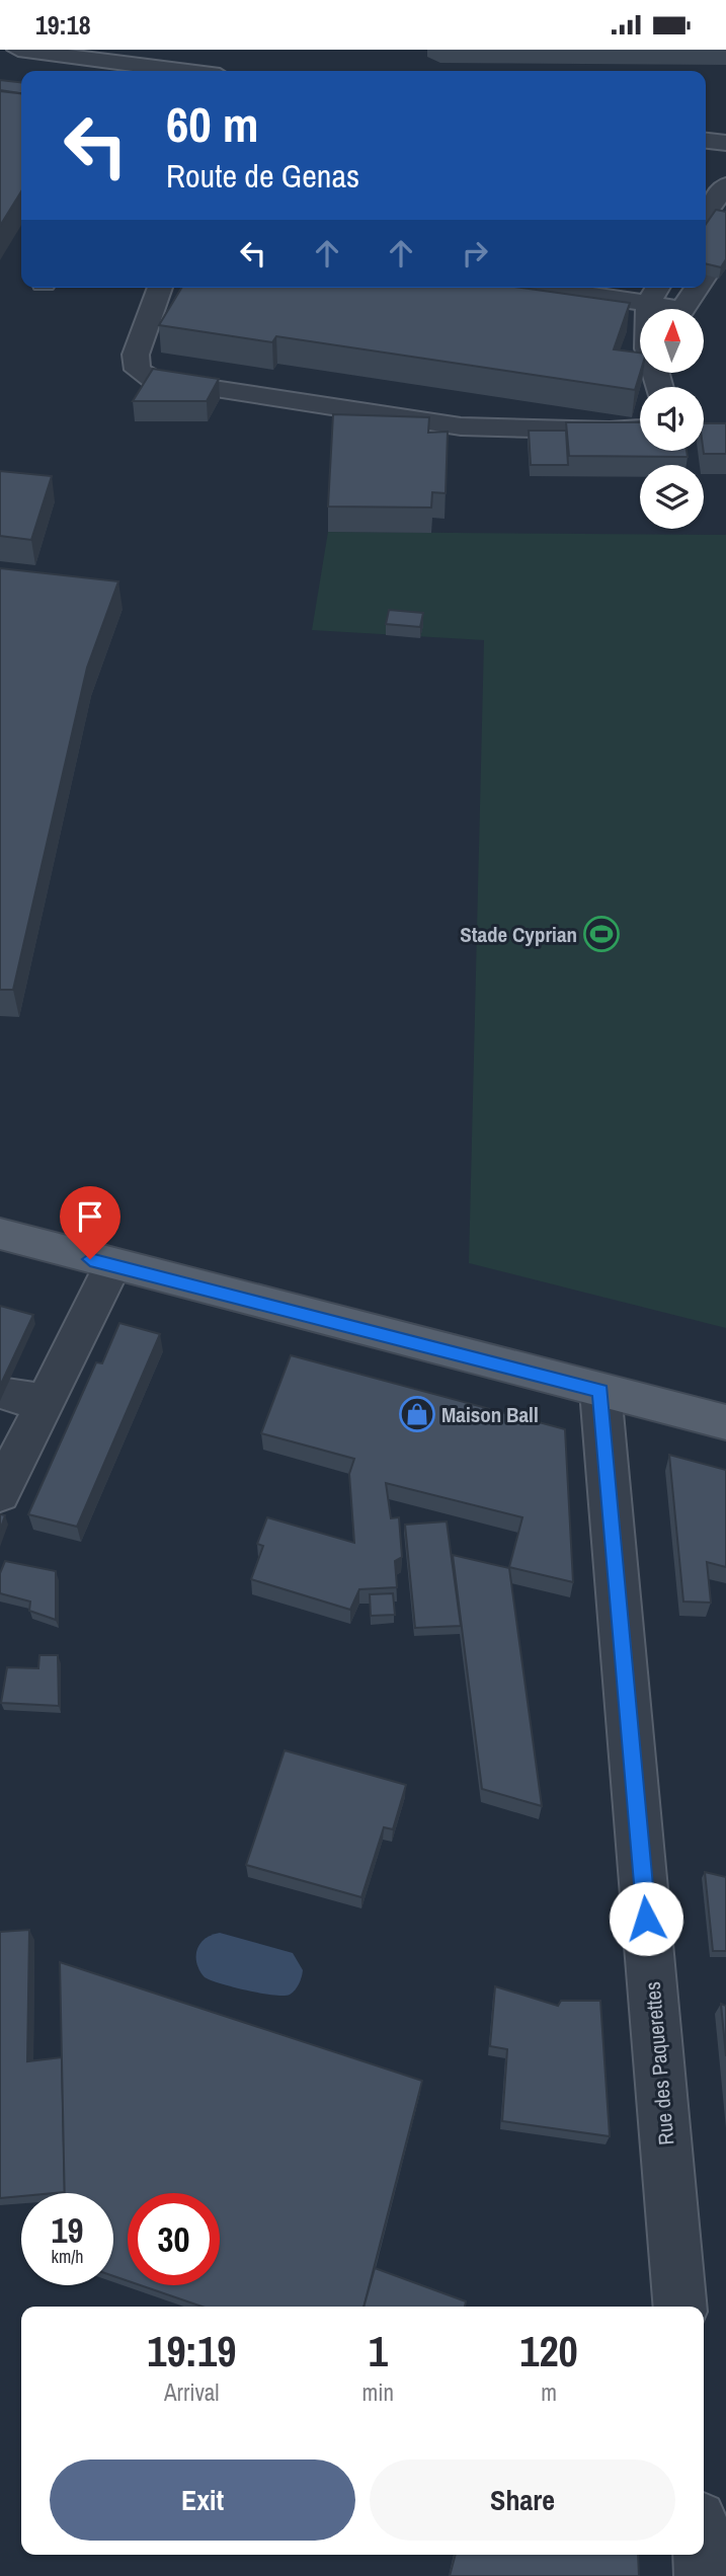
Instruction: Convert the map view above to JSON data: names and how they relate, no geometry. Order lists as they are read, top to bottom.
{
  "streets": {
    "street": ["Rue des Paquerettes"]
  },
  "places": {
    "sports": ["Stade Cyprian"],
    "shop": ["Maison Ball"]
  },
  "north": "top",
  "page": {
    "status": "19:18",
    "turn": ["60 m", "Route de Genas"],
    "speed": "19 km/h",
    "limit": "30",
    "eta": [
      "19:19",
      "Arrival",
      "1",
      "min",
      "120",
      "m"
    ],
    "buttons": ["Exit", "Share"]
  }
}
